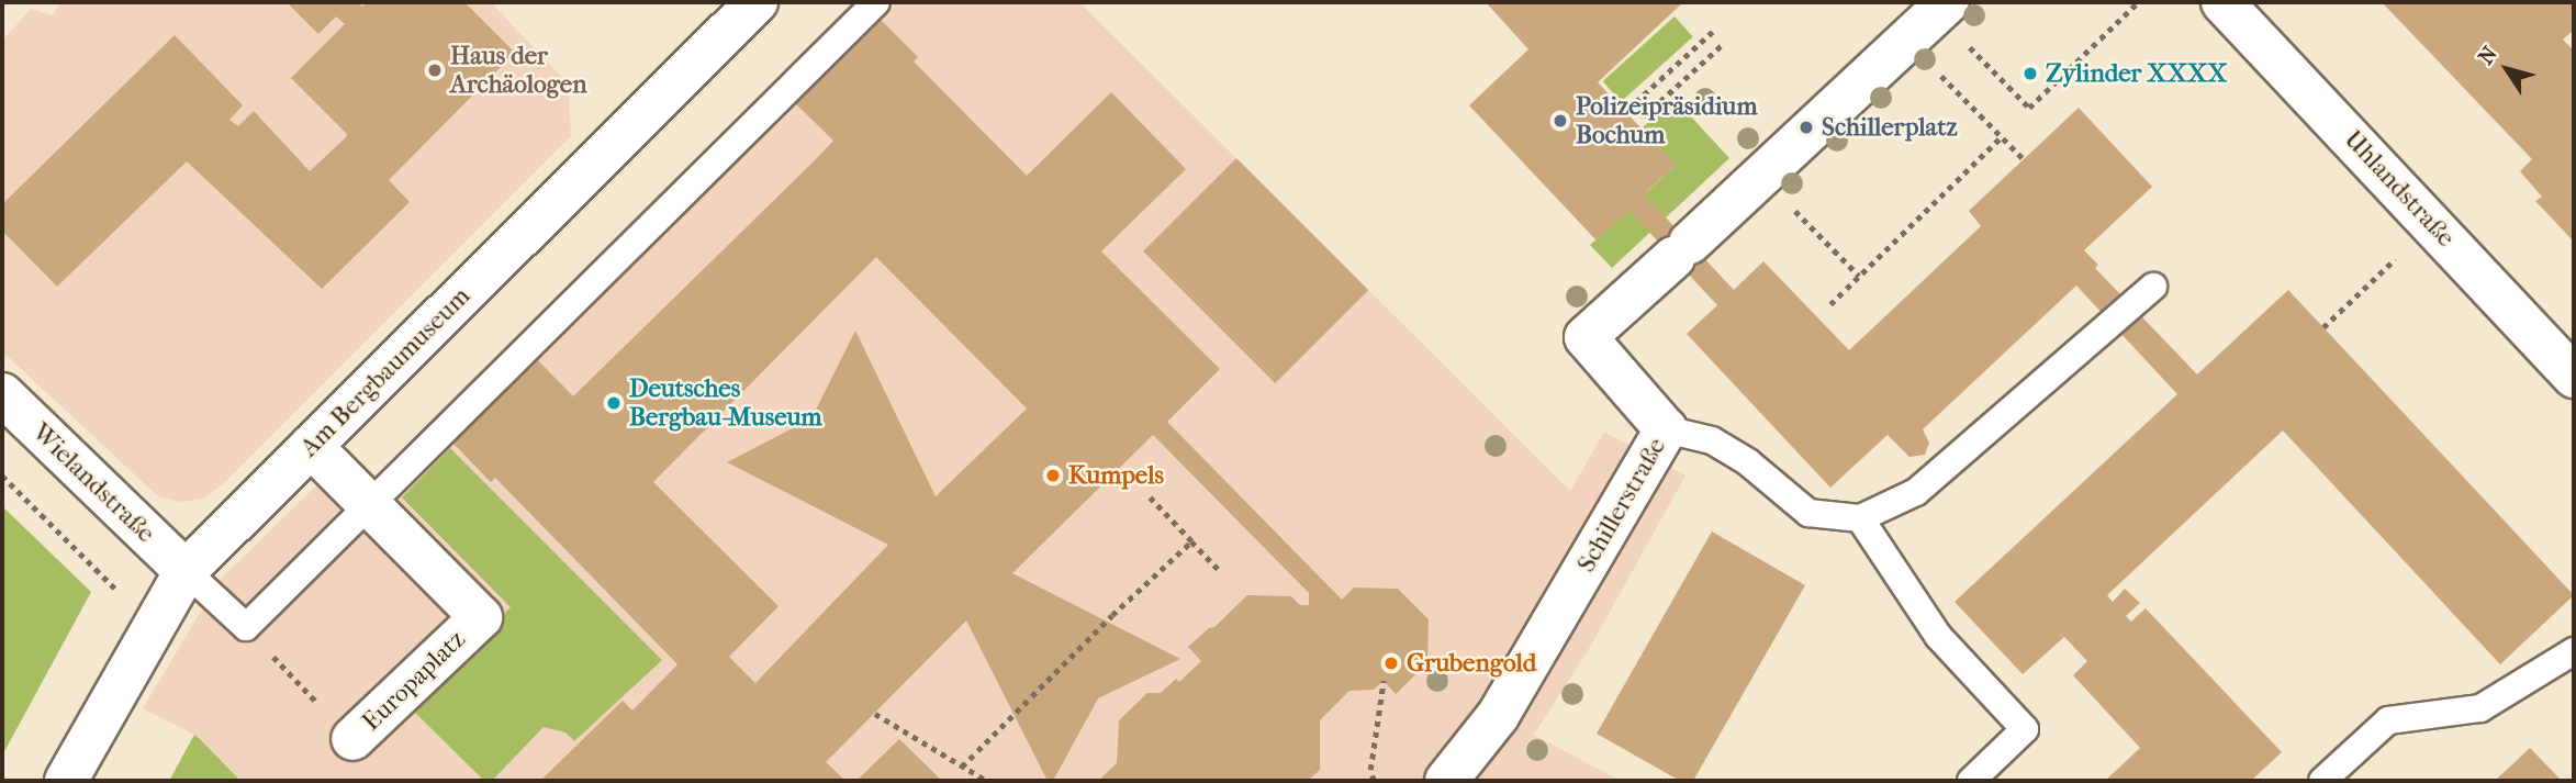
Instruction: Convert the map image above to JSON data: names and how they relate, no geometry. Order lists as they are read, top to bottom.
{
  "streets": {
    "street": [
      "Uhlandstraße",
      "Am Bergbaumuseum",
      "Wielandstraße",
      "Schillerstraße",
      "Europaplatz"
    ]
  },
  "crossings": [
    ["Am Bergbaumuseum", "Wielandstraße"],
    ["Am Bergbaumuseum", "Europaplatz"]
  ],
  "places": [
    "Haus der Archäologen",
    "Zylinder XXXX",
    "Polizeipräsidium Bochum",
    "Schillerplatz",
    "Deutsches Bergbau-Museum",
    "Kumpels",
    "Grubengold"
  ],
  "north": "top left"
}
